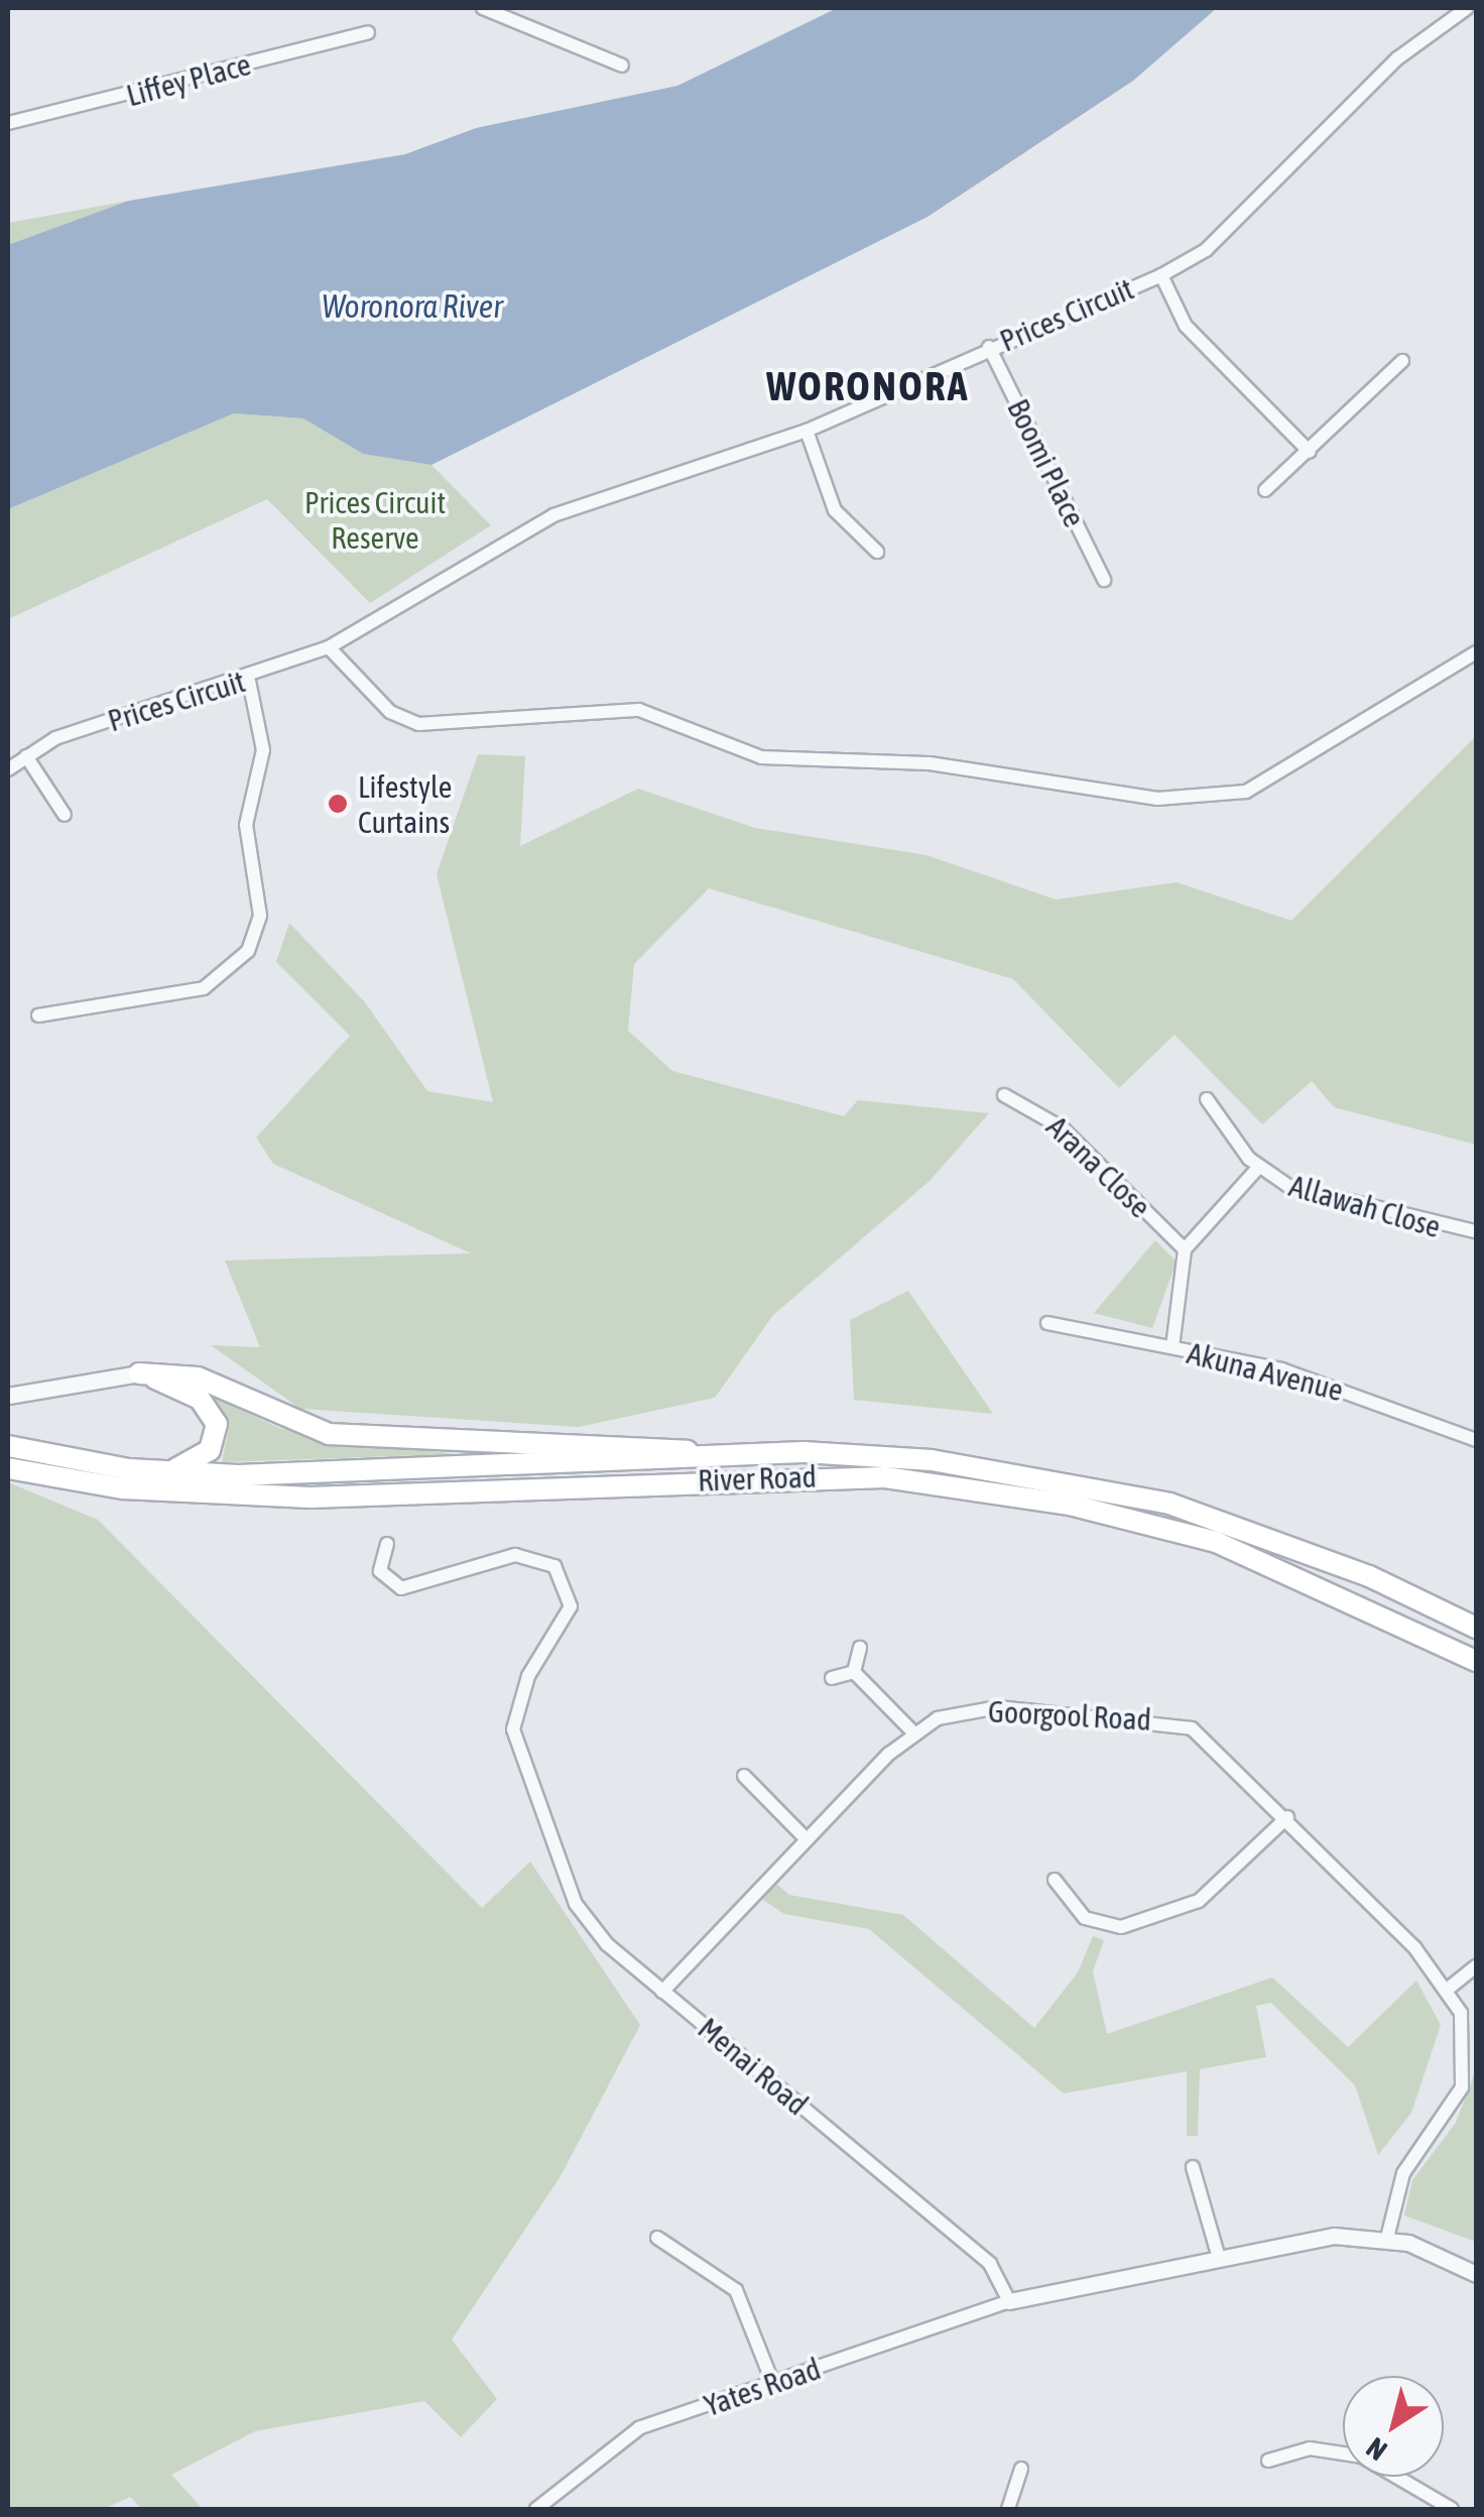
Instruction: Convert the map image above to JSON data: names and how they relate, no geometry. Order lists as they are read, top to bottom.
{
  "streets": {
    "main road": ["River Road"],
    "street": [
      "Liffey Place",
      "Prices Circuit",
      "Boomi Place",
      "Arana Close",
      "Allawah Close",
      "Akuna Avenue",
      "Goorgool Road",
      "Menai Road",
      "Yates Road"
    ]
  },
  "crossings": [
    ["Prices Circuit", "Boomi Place"],
    ["Goorgool Road", "Menai Road"],
    ["Menai Road", "Yates Road"]
  ],
  "districts": ["WORONORA"],
  "water": ["Woronora River"],
  "parks": ["Prices Circuit Reserve"],
  "places": ["Lifestyle Curtains"],
  "north": "bottom left"
}
